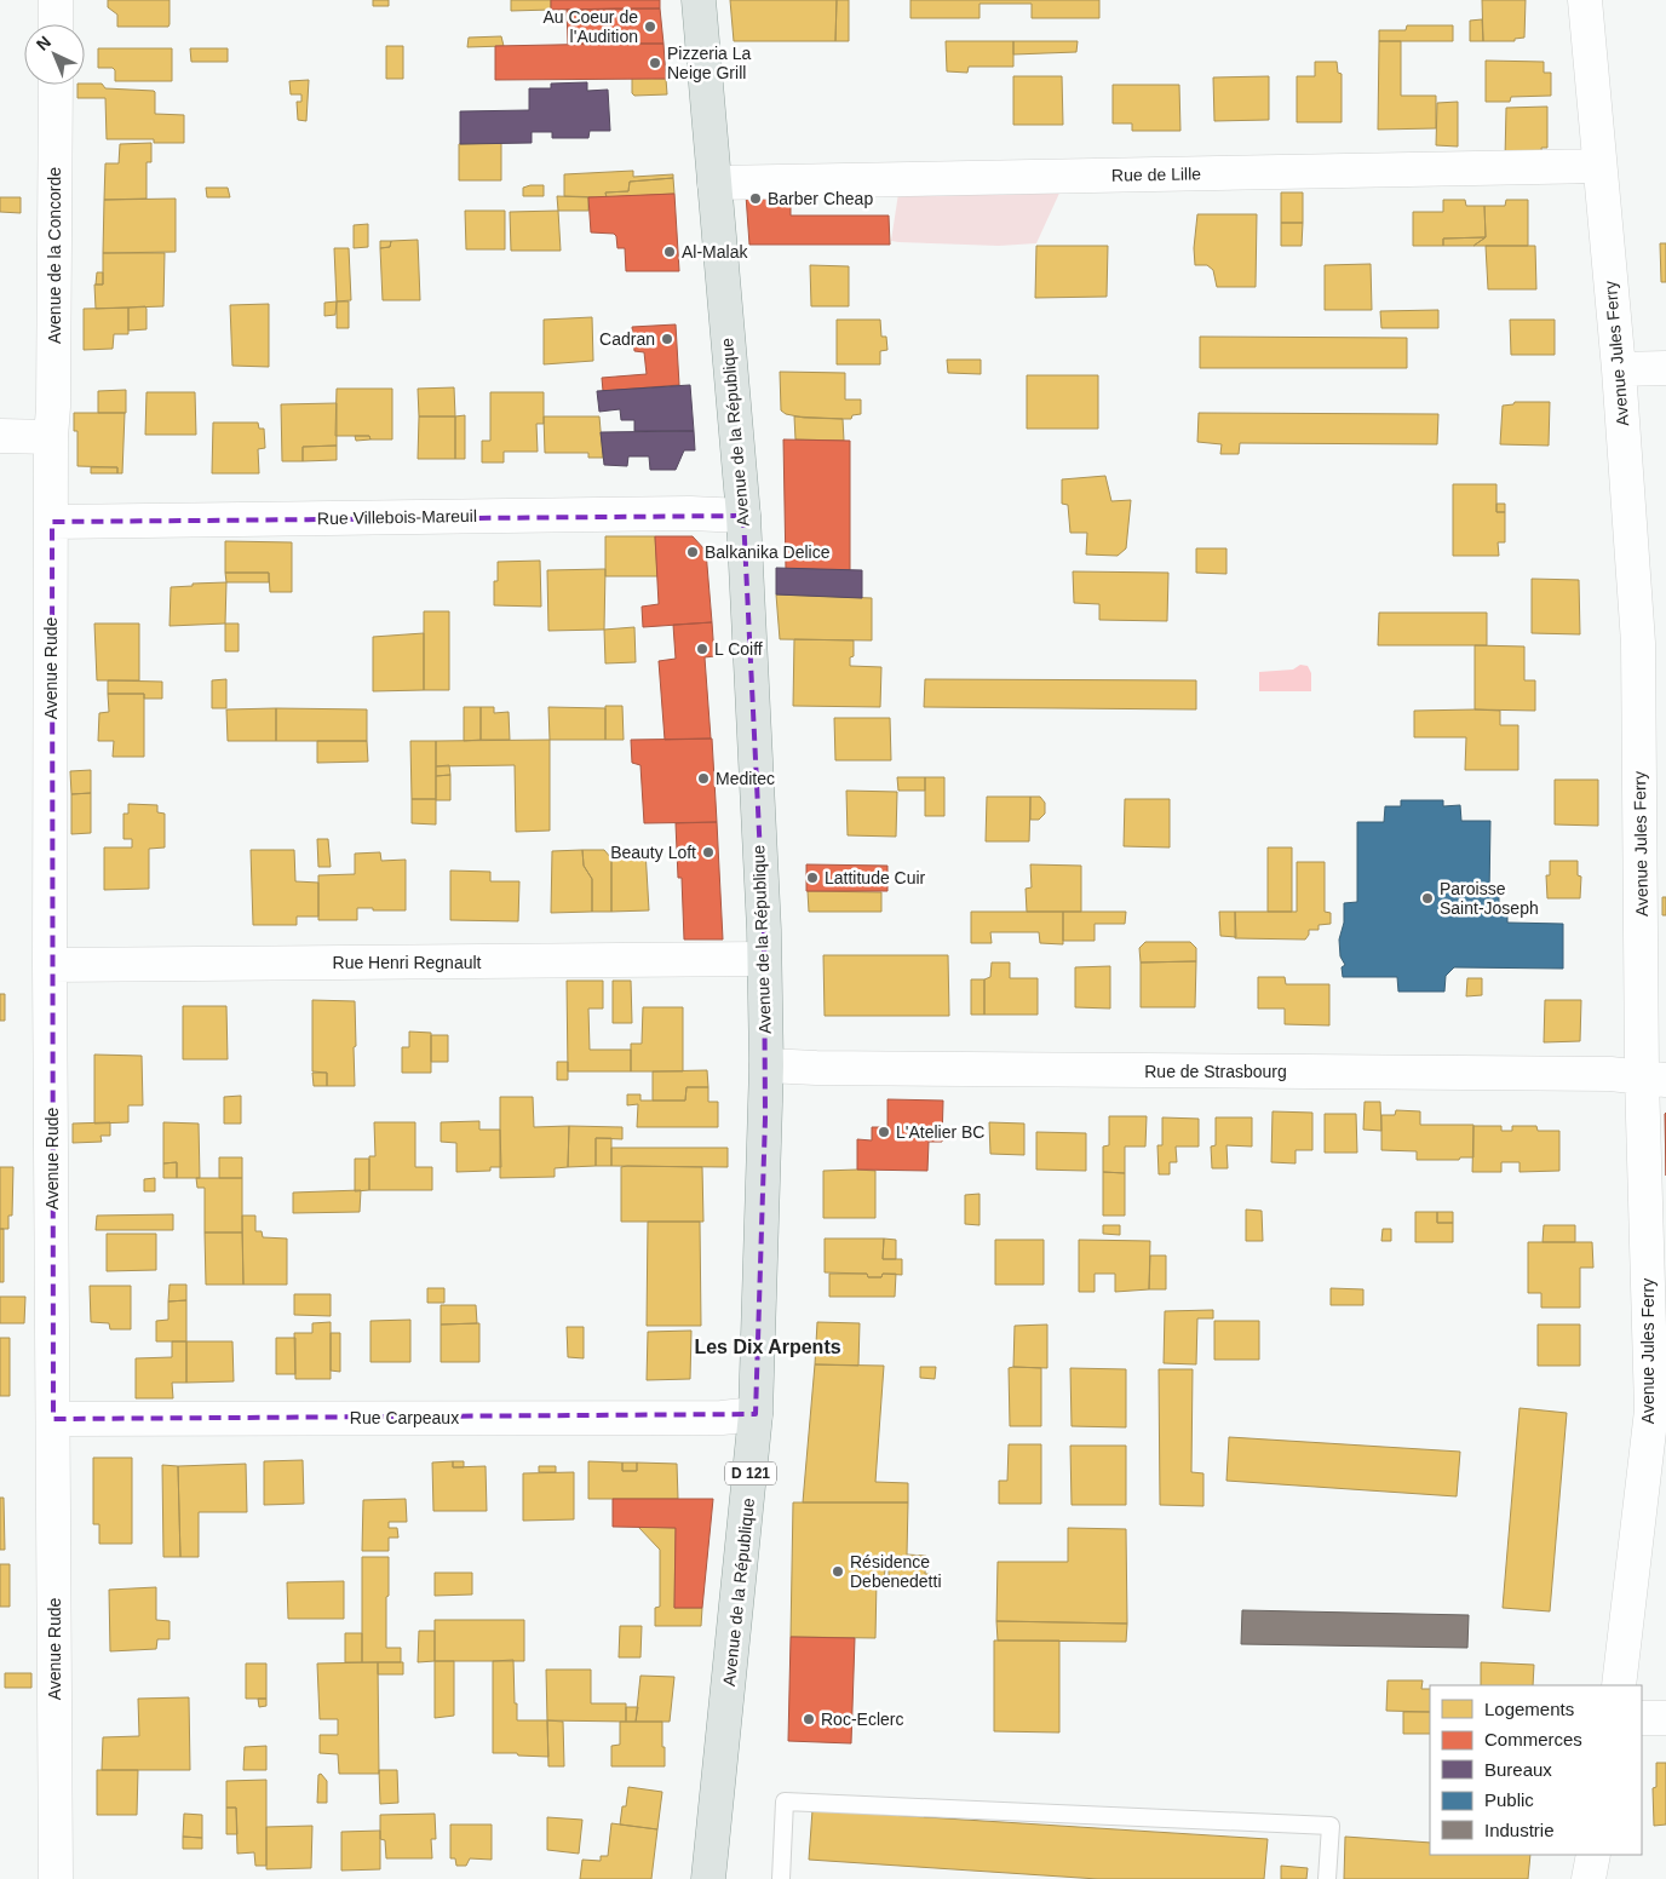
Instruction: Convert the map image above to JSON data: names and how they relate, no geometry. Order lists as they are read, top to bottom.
{
  "streets": {
    "main road": ["Avenue de la République", "D 121"],
    "street": [
      "Rue de Lille",
      "Avenue de la Concorde",
      "Avenue Jules Ferry",
      "Rue Villebois-Mareuil",
      "Avenue Rude",
      "Rue Henri Regnault",
      "Rue de Strasbourg",
      "Rue Carpeaux"
    ]
  },
  "crossings": [
    ["Rue de Lille", "Avenue Jules Ferry"],
    ["Rue de Lille", "Avenue de la République"],
    ["Avenue de la Concorde", "Avenue Rude"],
    ["Avenue Jules Ferry", "Rue de Strasbourg"],
    ["Avenue de la République", "Rue Villebois-Mareuil"],
    ["Avenue de la République", "Rue Henri Regnault"],
    ["Avenue de la République", "Rue de Strasbourg"],
    ["Avenue de la République", "Rue Carpeaux"],
    ["Rue Villebois-Mareuil", "Avenue Rude"],
    ["Avenue Rude", "Rue Henri Regnault"],
    ["Avenue Rude", "Rue Carpeaux"]
  ],
  "districts": ["Les Dix Arpents"],
  "places": [
    "Au Coeur de l'Audition",
    "Pizzeria La Neige Grill",
    "Barber Cheap",
    "Al-Malak",
    "Cadran",
    "Balkanika Delice",
    "L Coiff",
    "Meditec",
    "Beauty Loft",
    "Lattitude Cuir",
    "Paroisse Saint-Joseph",
    "L'Atelier BC",
    "Résidence Debenedetti",
    "Roc-Eclerc"
  ],
  "legend": [
    "Logements",
    "Commerces",
    "Bureaux",
    "Public",
    "Industrie"
  ],
  "north": "top left"
}
